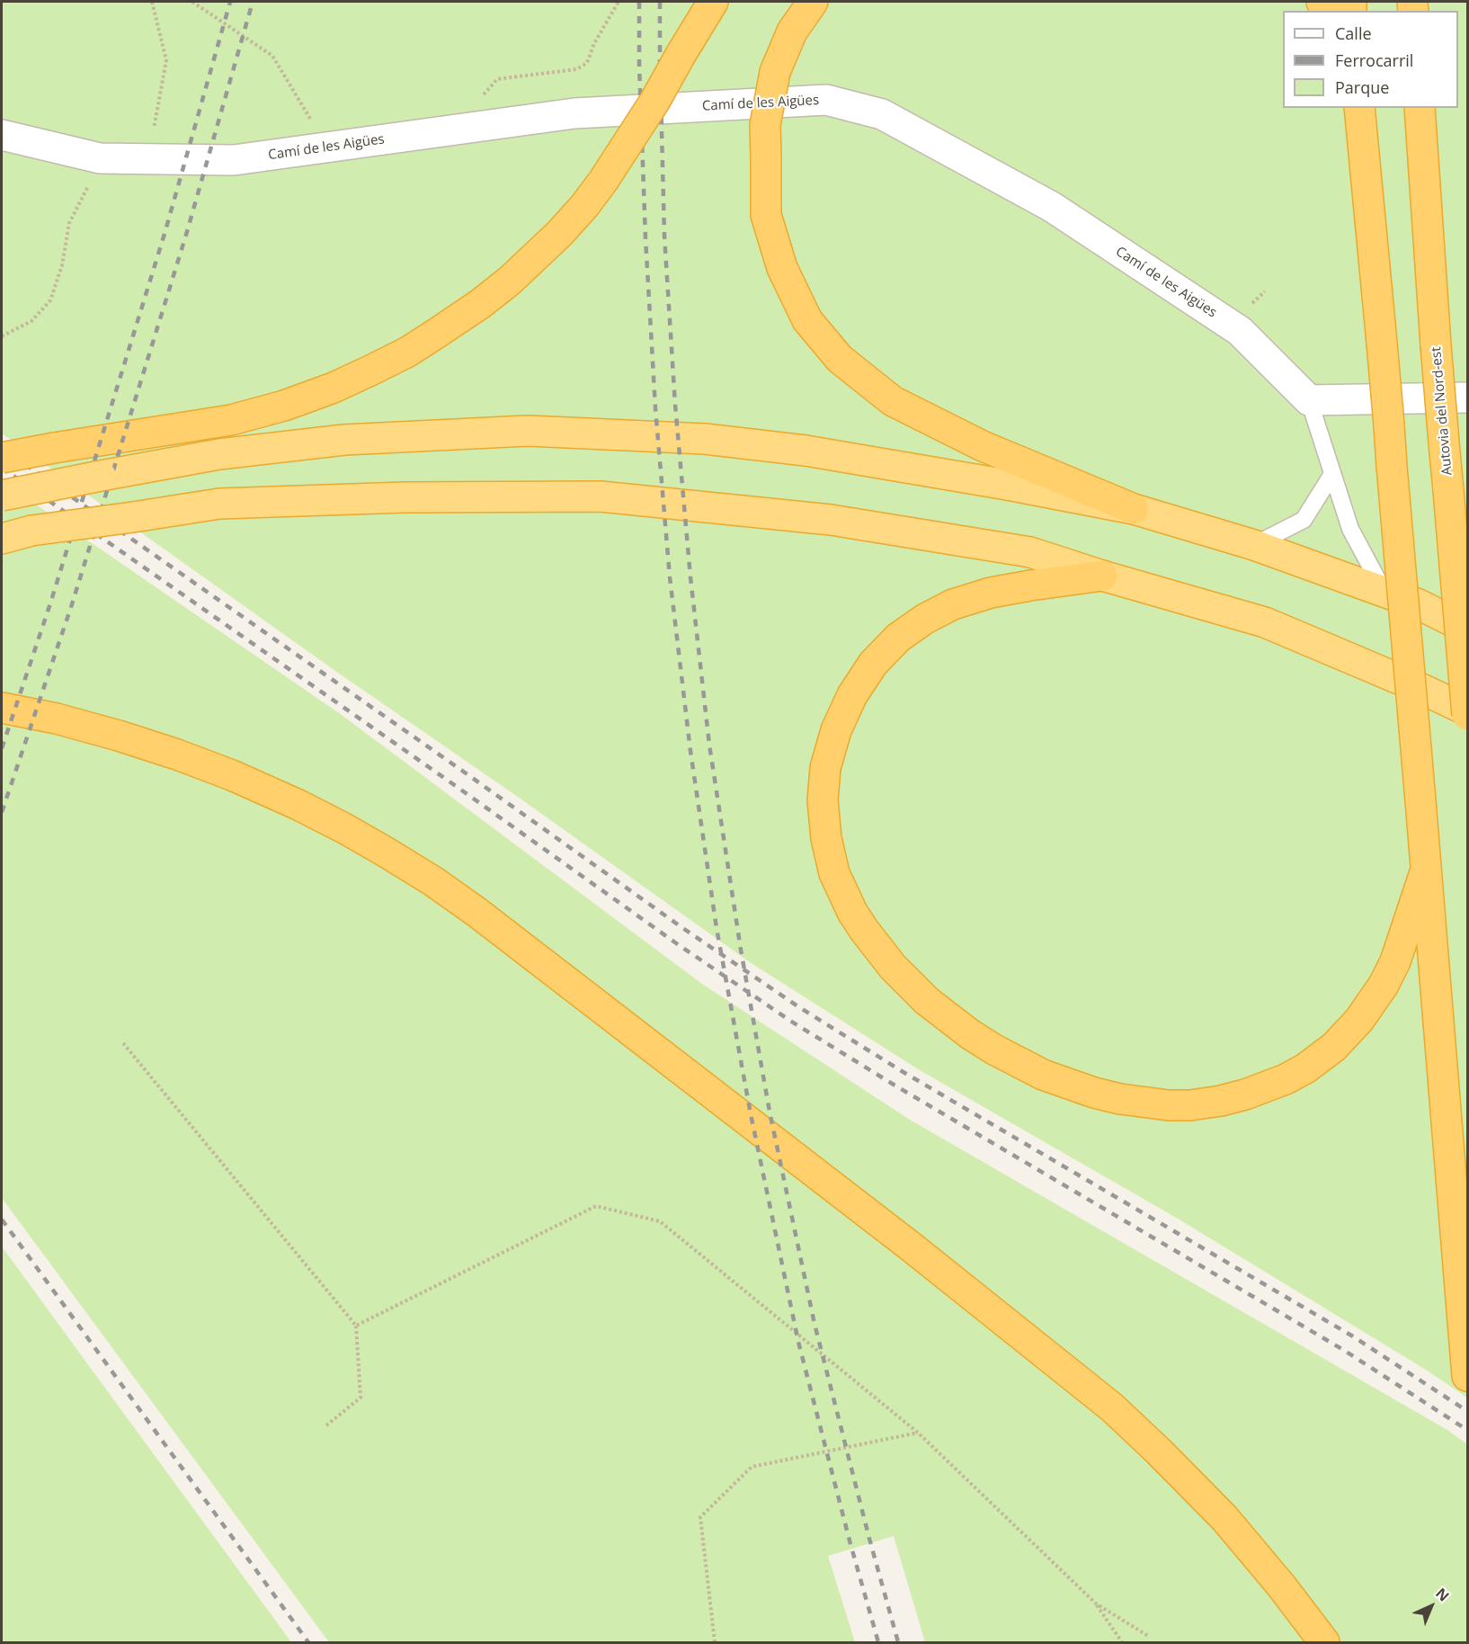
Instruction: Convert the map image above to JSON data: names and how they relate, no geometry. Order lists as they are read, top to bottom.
{
  "streets": {
    "highway": ["Autovia del Nord-est"],
    "street": ["Camí de les Aigües"]
  },
  "legend": ["Calle", "Ferrocarril", "Parque"],
  "north": "top right"
}
